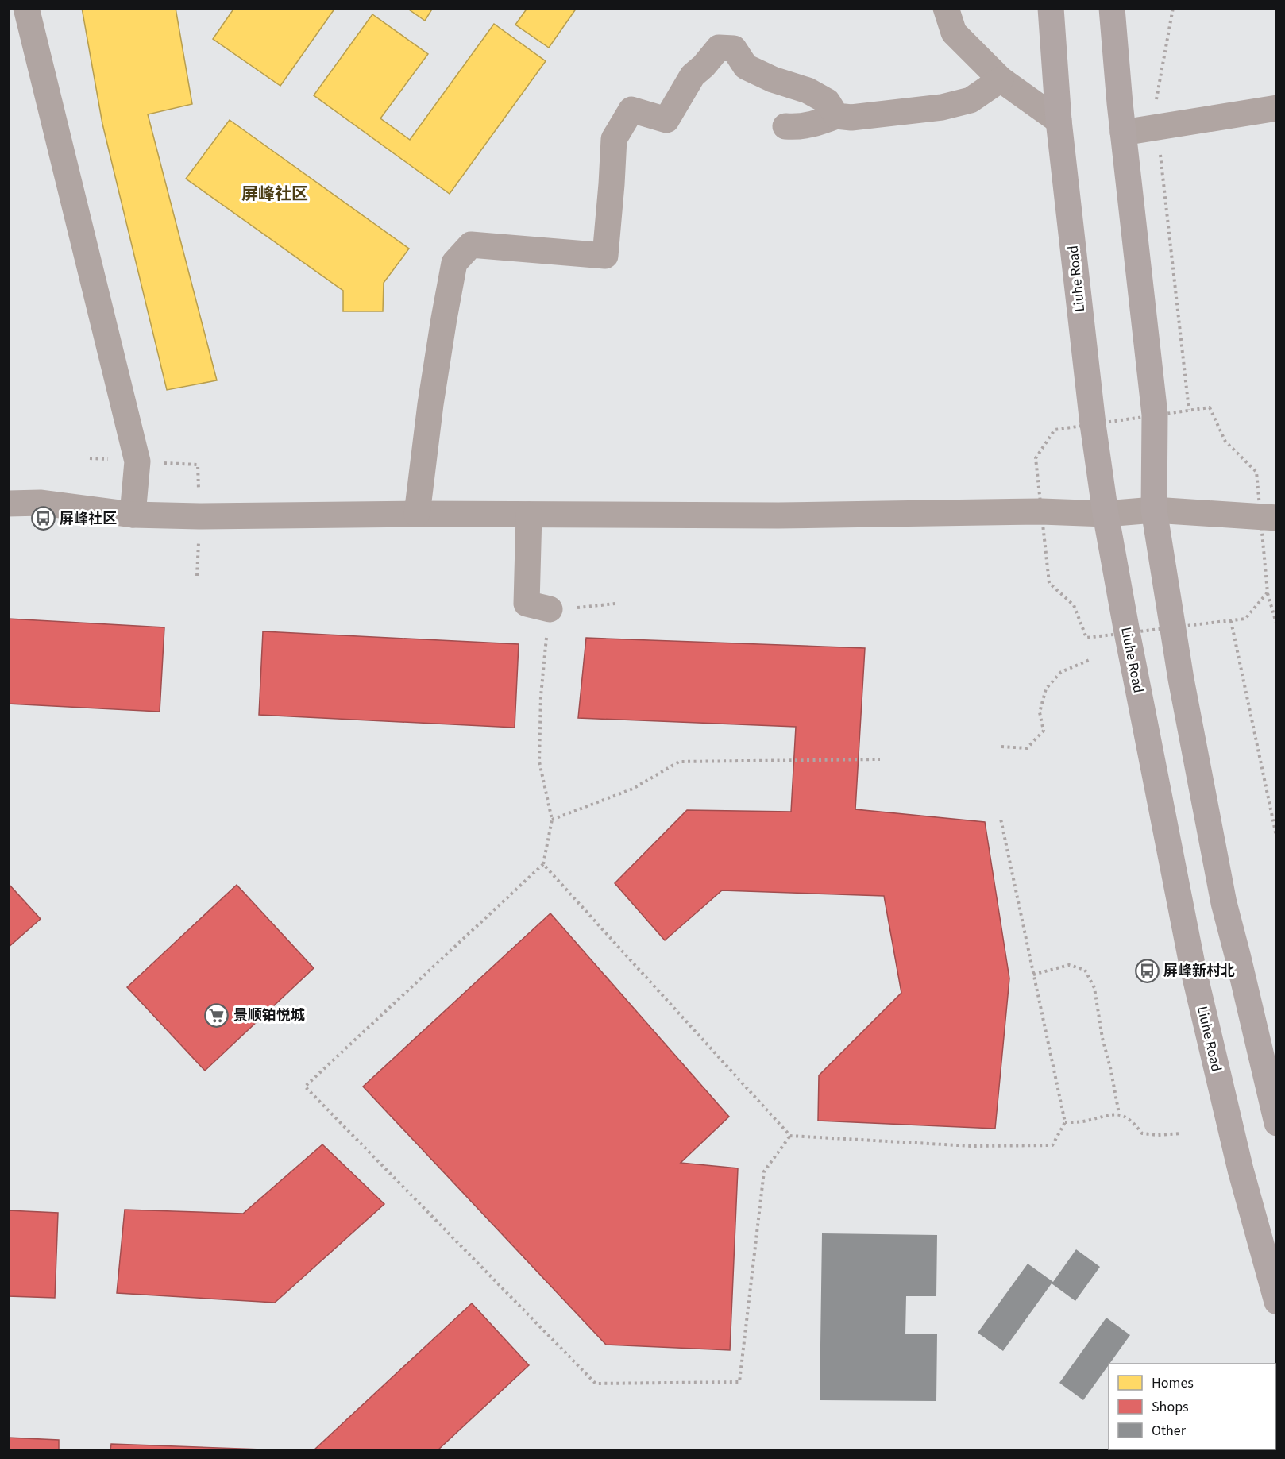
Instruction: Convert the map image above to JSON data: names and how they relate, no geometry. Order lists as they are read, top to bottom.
{
  "streets": {
    "main road": ["Liuhe Road"]
  },
  "districts": ["屏峰社区"],
  "places": {
    "bus stop": ["屏峰社区", "屏峰新村北"],
    "supermarket": ["景顺铂悦城"]
  },
  "legend": ["Homes", "Shops", "Other"]
}
